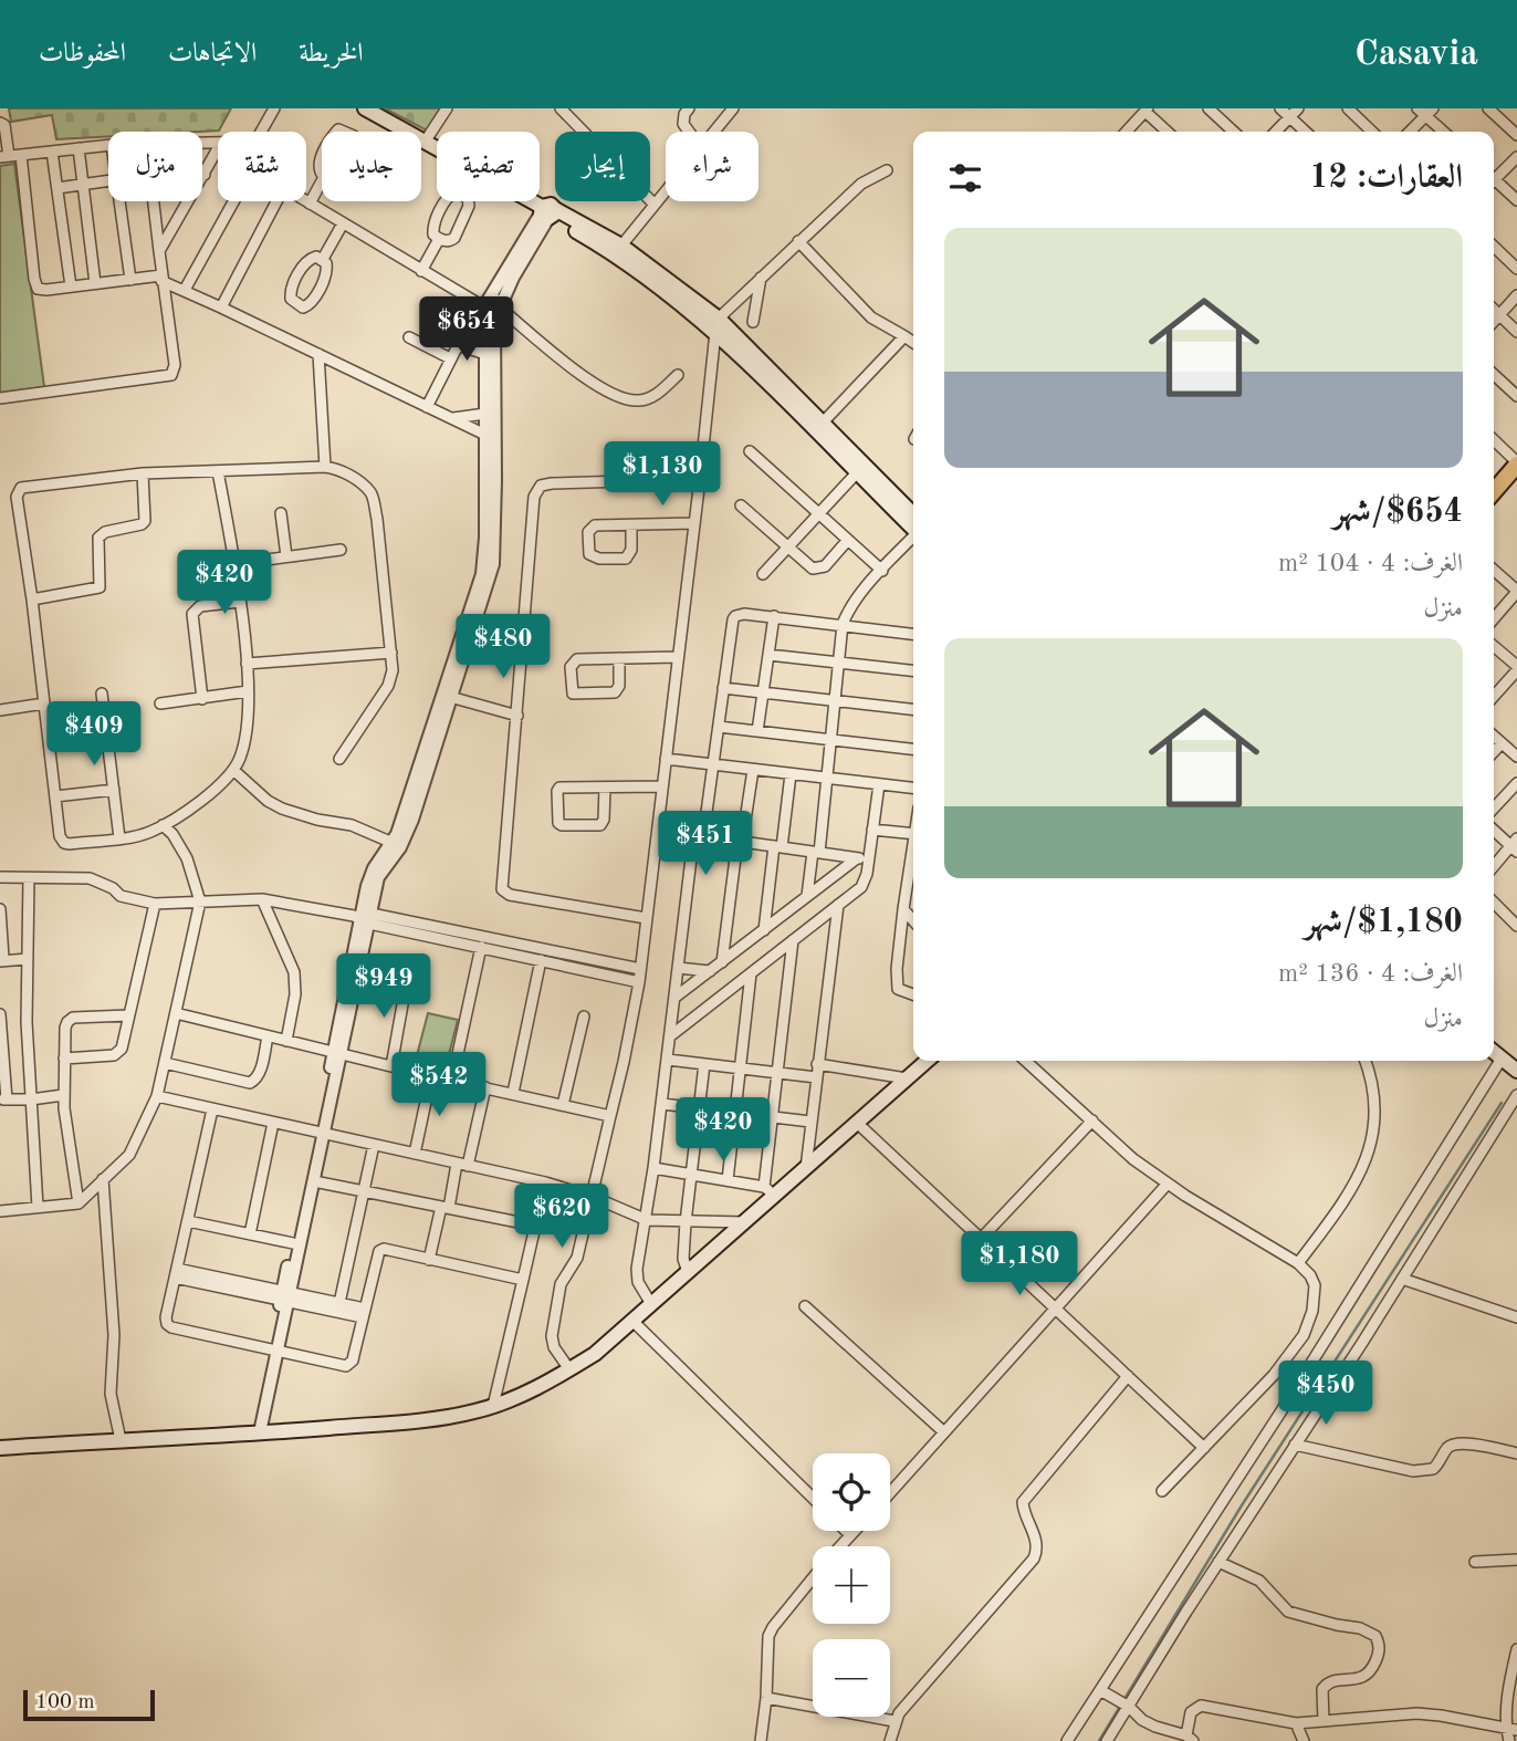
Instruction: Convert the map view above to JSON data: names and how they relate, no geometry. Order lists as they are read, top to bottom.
{
  "scale_bar": "100 m",
  "page": {
    "header": "Casavia",
    "nav": ["الخريطة", "الاتجاهات", "المحفوظات"],
    "chip": [
      "شراء",
      "إيجار",
      "تصفية",
      "جديد",
      "شقة",
      "منزل"
    ],
    "heading": "العقارات: 12",
    "list": [
      {
        "name": "$654/شهر",
        "note": "الغرف: 4 · 104 m² · منزل"
      },
      {
        "name": "$1,180/شهر",
        "note": "الغرف: 4 · 136 m² · منزل"
      }
    ],
    "price": [
      "$654",
      "$1,130",
      "$420",
      "$480",
      "$409",
      "$451",
      "$949",
      "$542",
      "$420",
      "$620",
      "$1,180",
      "$450"
    ],
    "map_buttons": ["+", "−"],
    "scale": "100 m"
  }
}
